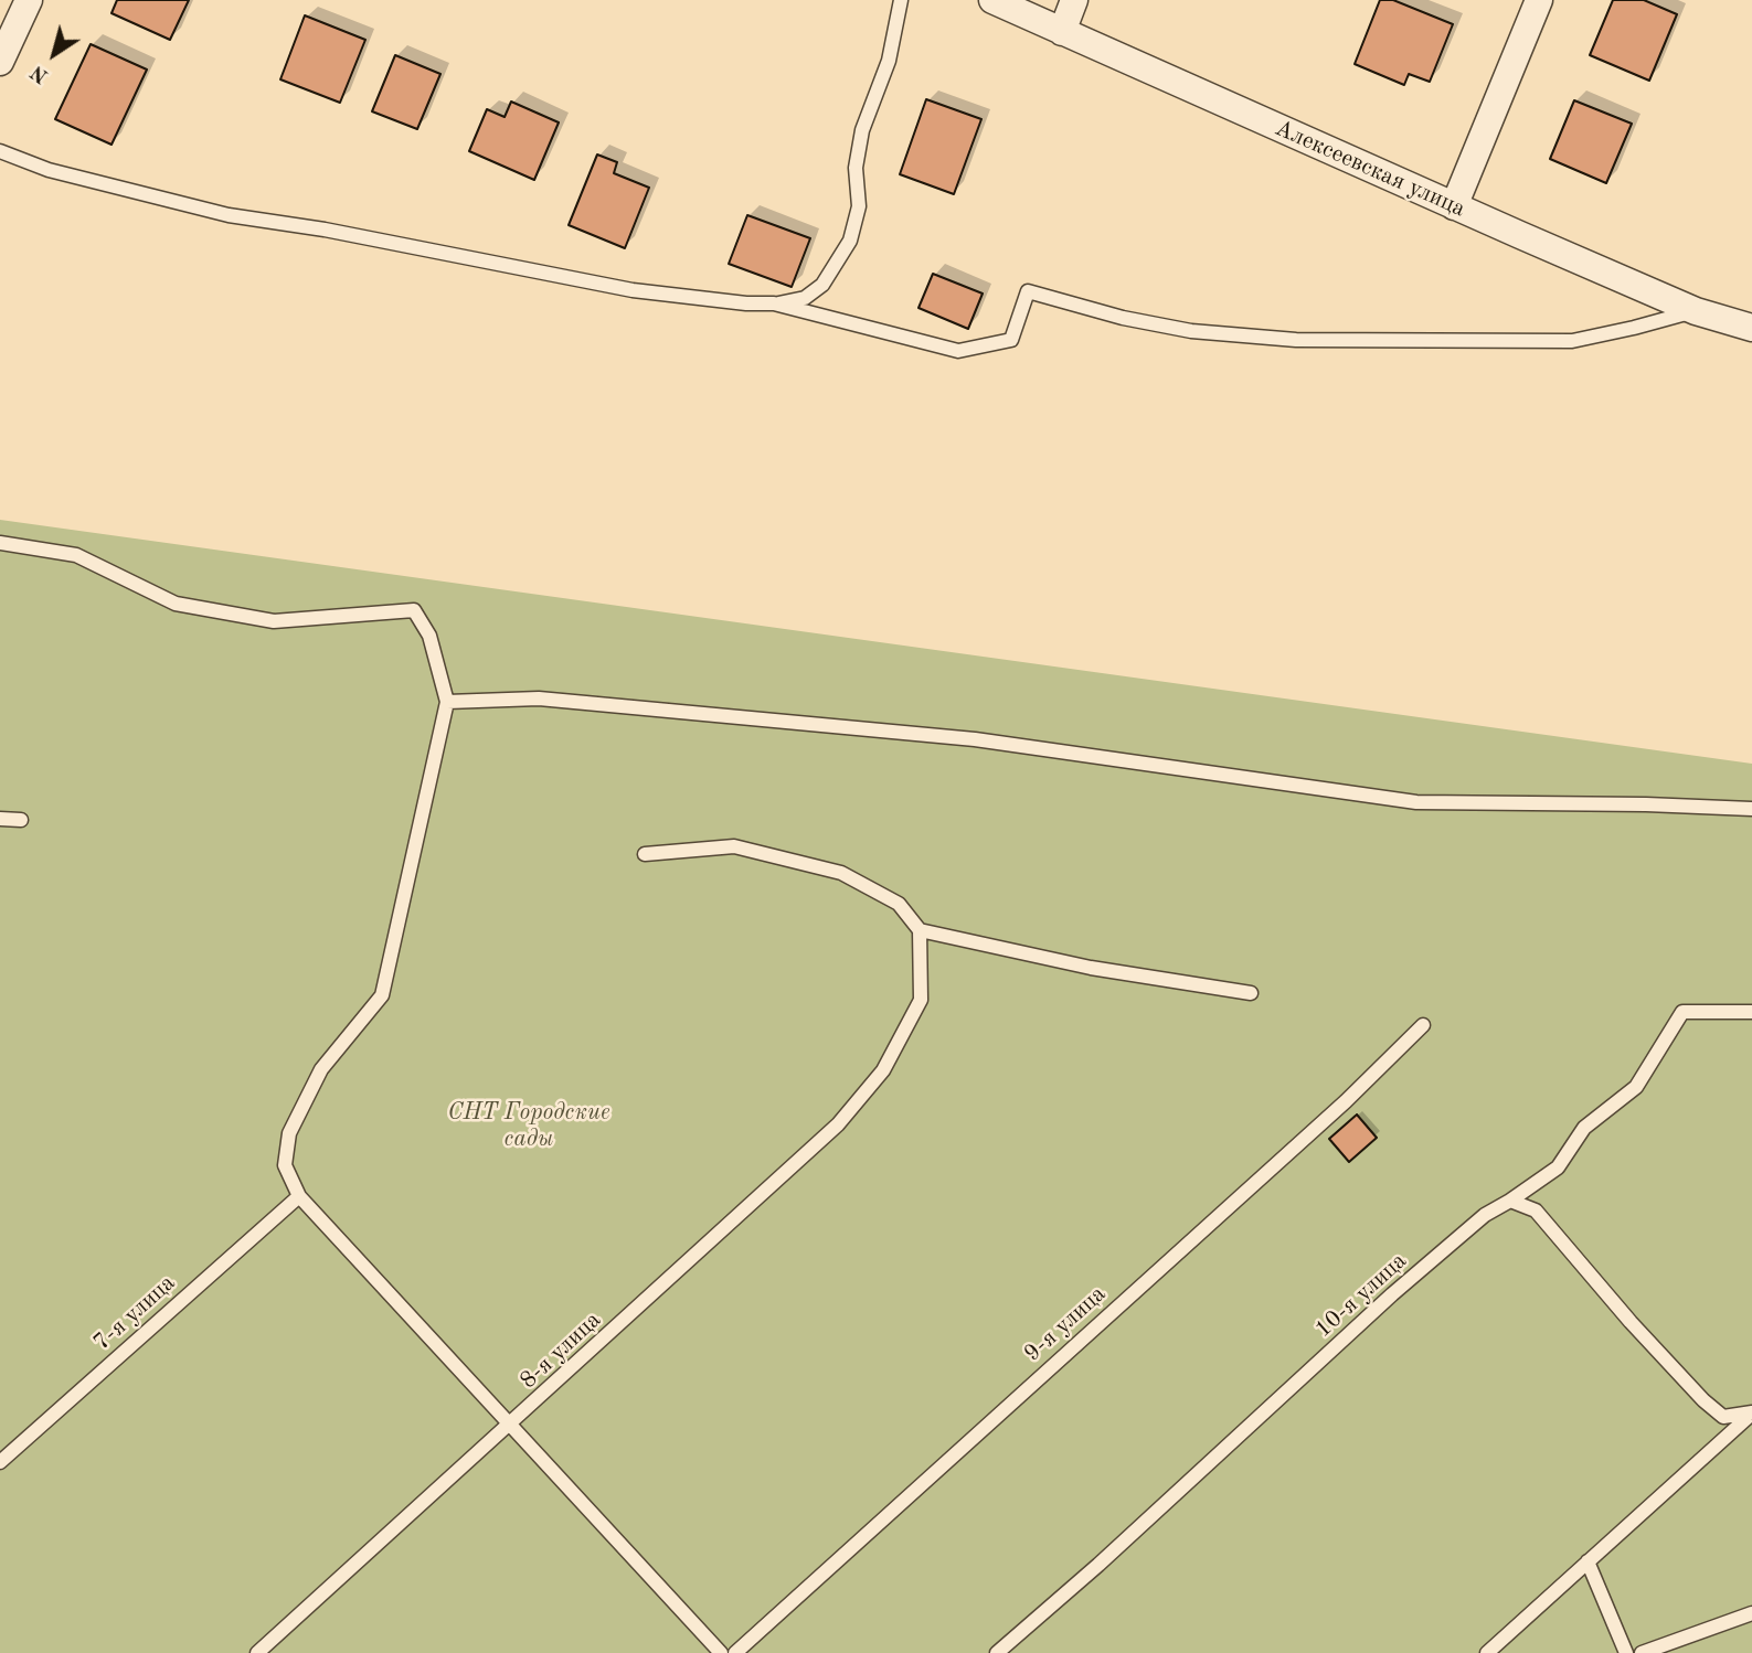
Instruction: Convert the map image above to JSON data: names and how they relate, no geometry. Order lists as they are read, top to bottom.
{
  "streets": {
    "street": ["Алексеевская улица"],
    "lane": [
      "10-я улица",
      "7-я улица",
      "9-я улица",
      "8-я улица"
    ]
  },
  "parks": ["СНТ Городские сады"],
  "north": "bottom left"
}
